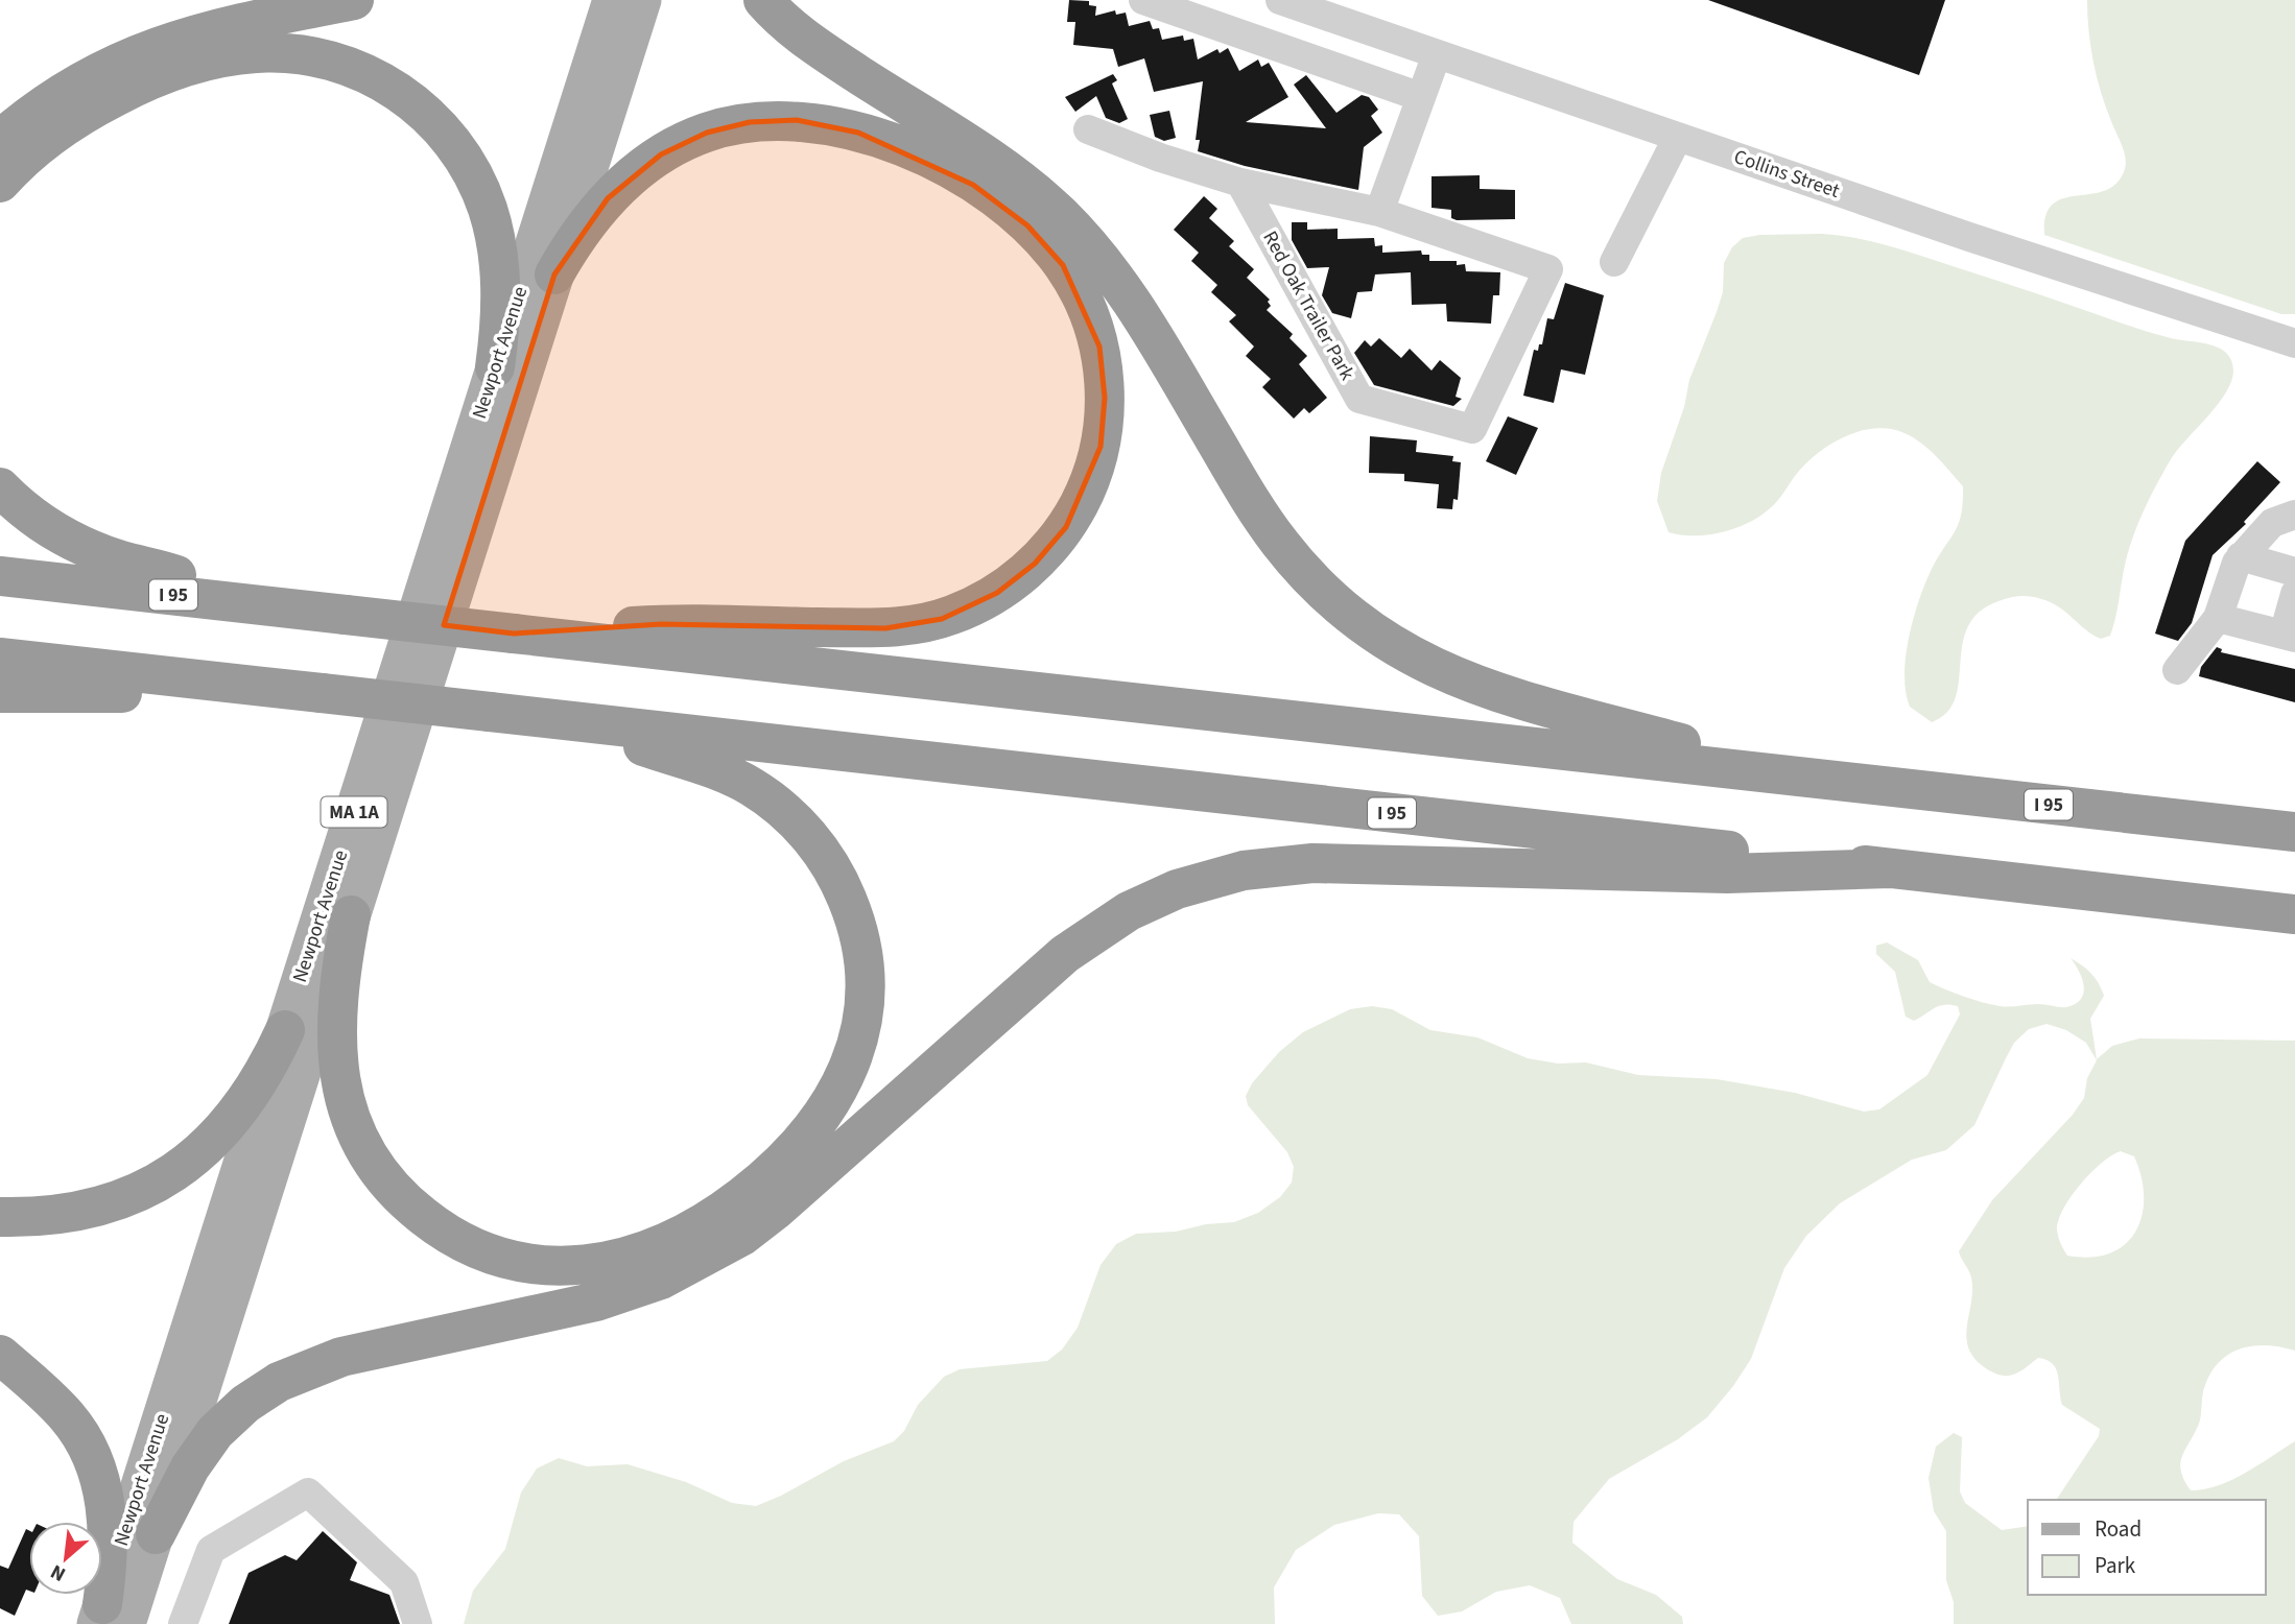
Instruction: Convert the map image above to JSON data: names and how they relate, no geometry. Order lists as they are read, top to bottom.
{
  "streets": {
    "highway": ["I 95"],
    "main road": ["Newport Avenue", "MA 1A"],
    "street": ["Collins Street", "Red Oak Trailer Park"]
  },
  "legend": ["Road", "Park"],
  "north": "bottom left"
}
